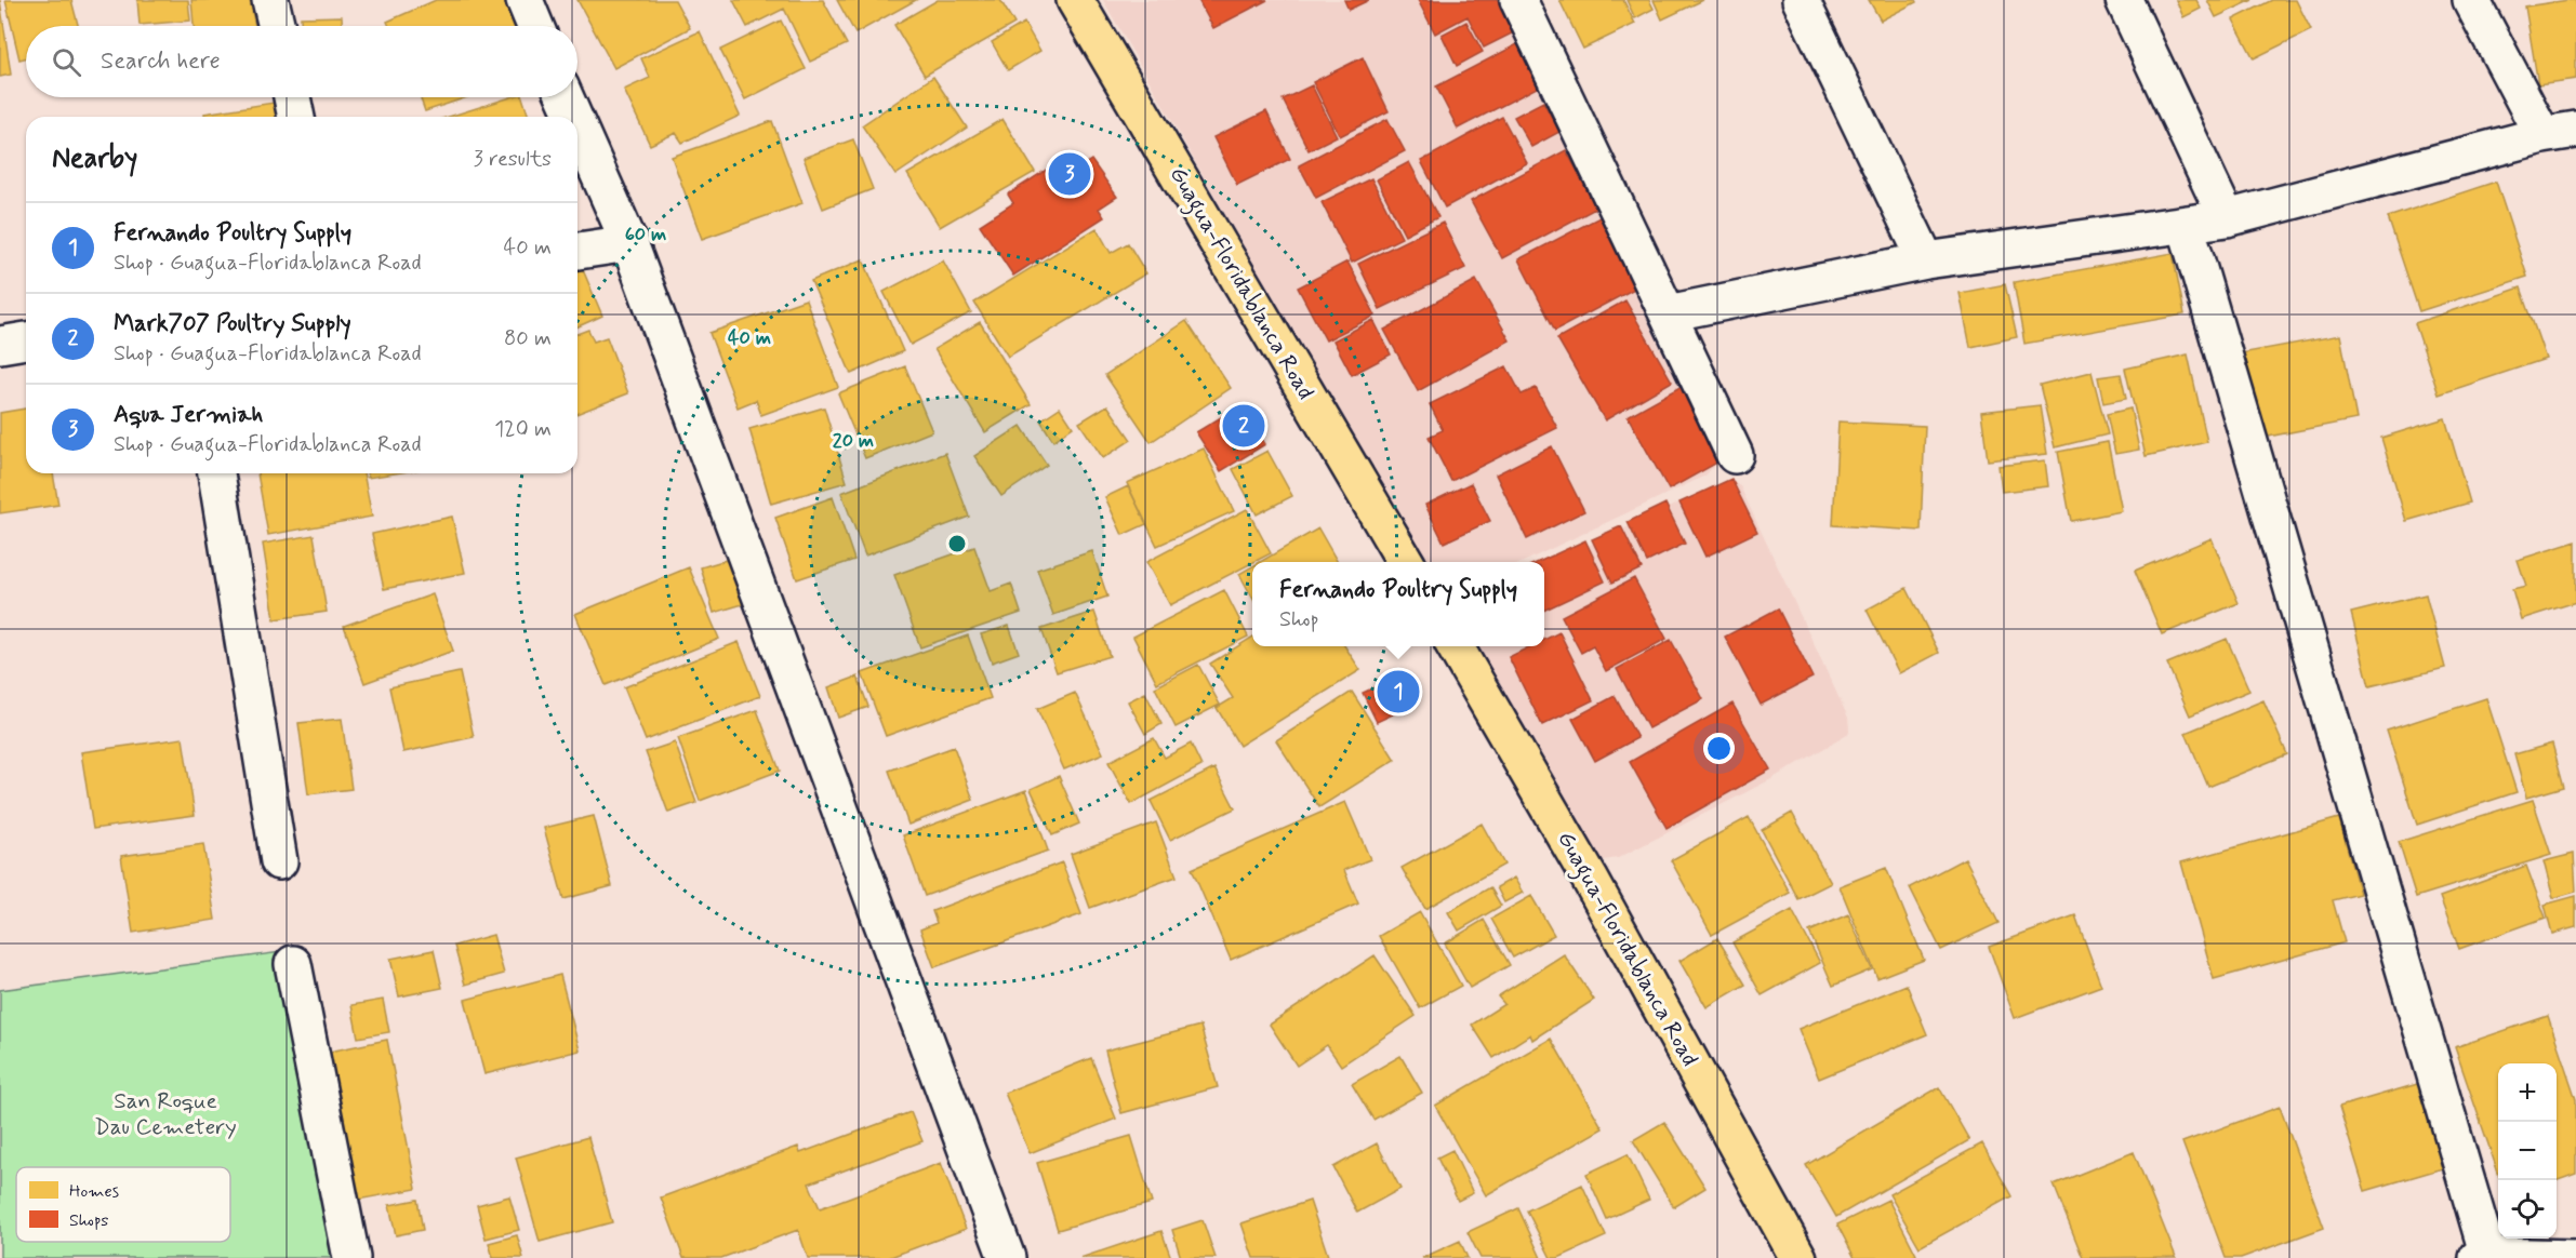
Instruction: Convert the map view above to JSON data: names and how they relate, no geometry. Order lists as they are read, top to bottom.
{
  "streets": {
    "main road": ["Guagua-Floridablanca Road"]
  },
  "parks": ["San Roque Dau Cemetery"],
  "legend": ["Homes", "Shops"],
  "page": {
    "search": "Search here",
    "heading": ["Nearby", "3 results"],
    "pins": ["3", "2", "1"],
    "list": [
      {
        "mark": "1",
        "name": "Fernando Poultry Supply",
        "note": "Shop · Guagua-Floridablanca Road",
        "value": "40 m"
      },
      {
        "mark": "2",
        "name": "Mark707 Poultry Supply",
        "note": "Shop · Guagua-Floridablanca Road",
        "value": "80 m"
      },
      {
        "mark": "3",
        "name": "Aqua Jermiah",
        "note": "Shop · Guagua-Floridablanca Road",
        "value": "120 m"
      }
    ],
    "popup": ["Fernando Poultry Supply", "Shop"],
    "map_buttons": ["+", "−"]
  },
  "rings": ["60 m", "40 m", "20 m"]
}
